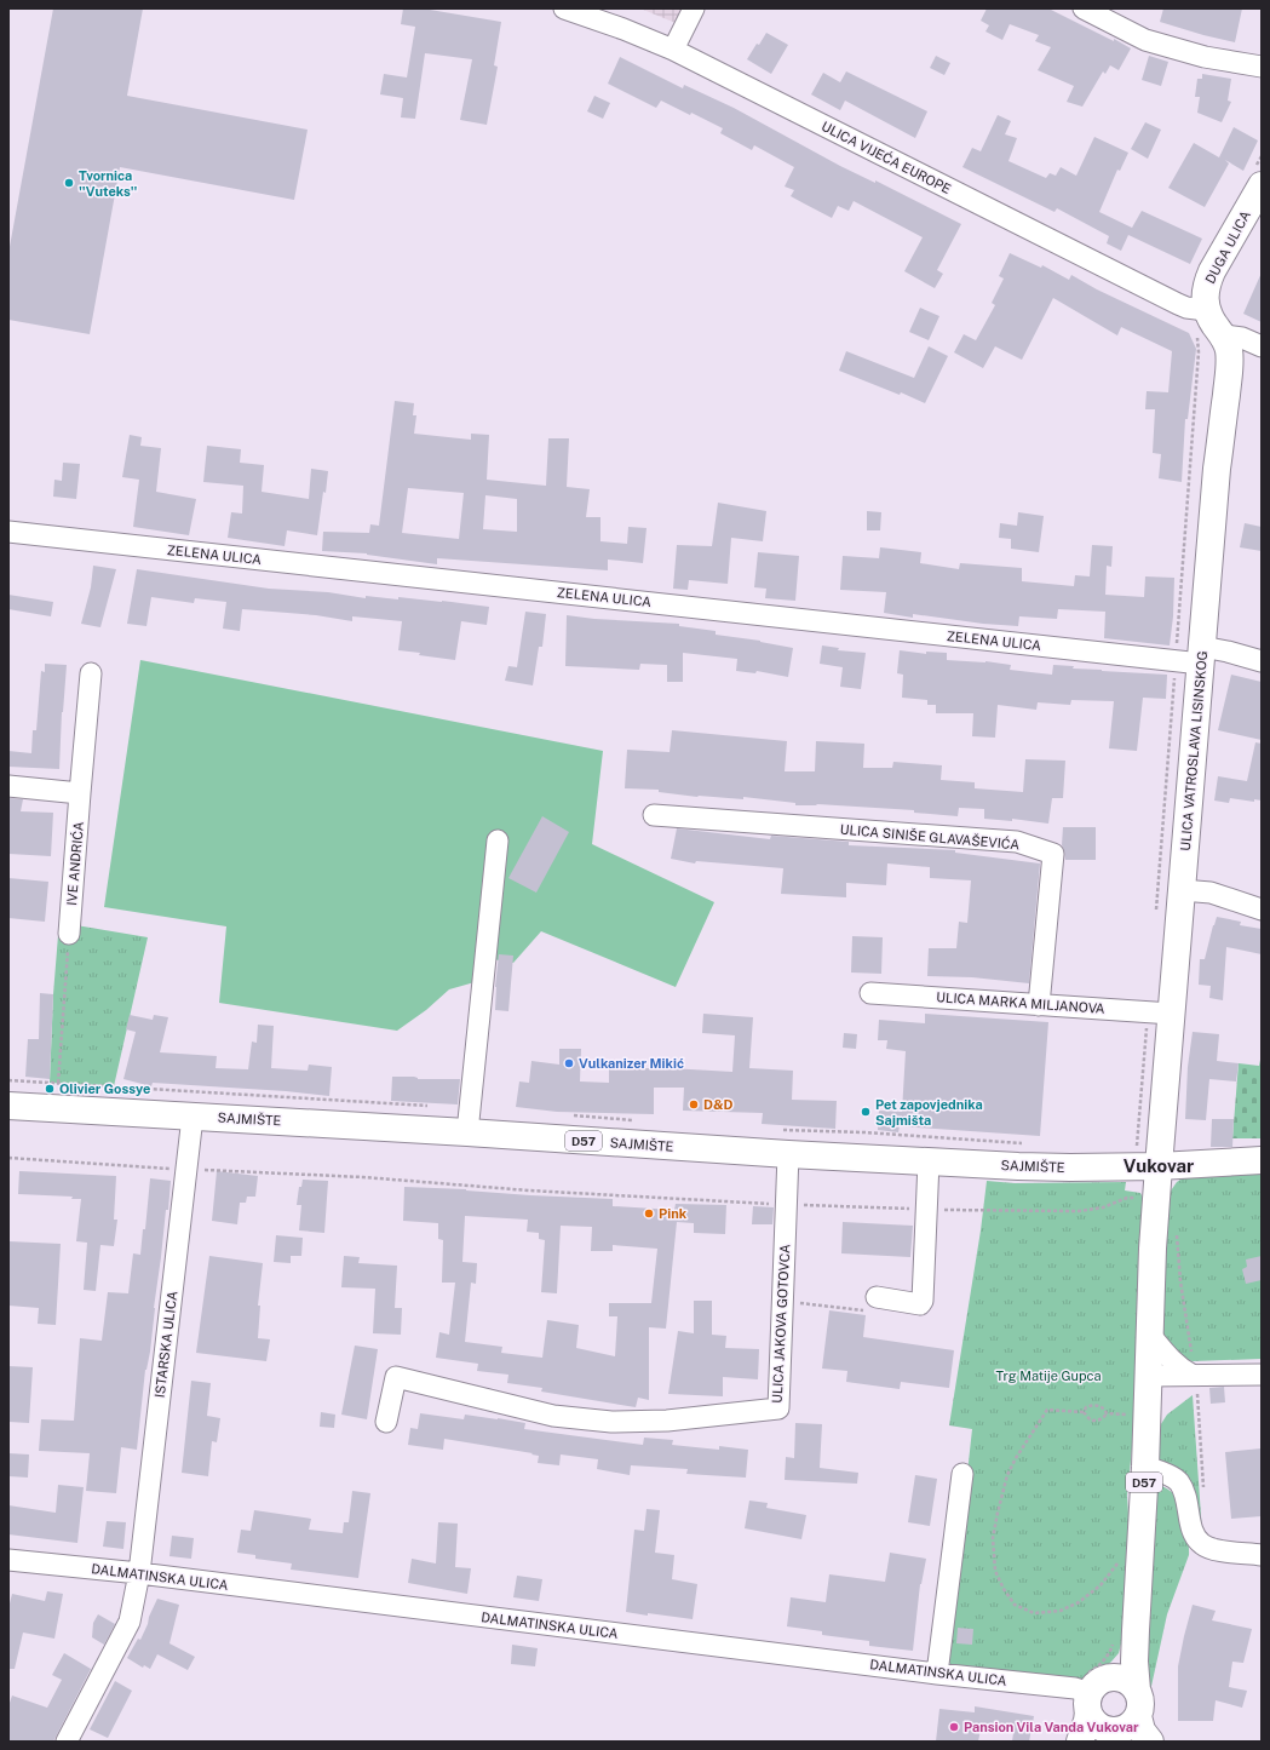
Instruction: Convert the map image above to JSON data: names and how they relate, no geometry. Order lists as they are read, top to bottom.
{
  "streets": {
    "main road": [
      "DUGA ULICA",
      "ULICA VATROSLAVA LISINSKOG",
      "SAJMIŠTE",
      "D57"
    ],
    "street": [
      "ULICA VIJEĆA EUROPE",
      "ZELENA ULICA",
      "ULICA SINIŠE GLAVAŠEVIĆA",
      "IVE ANDRIĆA",
      "ULICA MARKA MILJANOVA",
      "ULICA JAKOVA GOTOVCA",
      "ISTARSKA ULICA",
      "DALMATINSKA ULICA"
    ]
  },
  "crossings": [
    ["ULICA VIJEĆA EUROPE", "DUGA ULICA"],
    ["ZELENA ULICA", "ULICA VATROSLAVA LISINSKOG"],
    ["ULICA VATROSLAVA LISINSKOG", "ULICA MARKA MILJANOVA"],
    ["ULICA VATROSLAVA LISINSKOG", "SAJMIŠTE"],
    ["ULICA VATROSLAVA LISINSKOG", "D57"],
    ["ULICA SINIŠE GLAVAŠEVIĆA", "ULICA MARKA MILJANOVA"],
    ["SAJMIŠTE", "D57"],
    ["SAJMIŠTE", "ULICA JAKOVA GOTOVCA"],
    ["SAJMIŠTE", "ISTARSKA ULICA"],
    ["D57", "DALMATINSKA ULICA"],
    ["ISTARSKA ULICA", "DALMATINSKA ULICA"]
  ],
  "districts": ["Vukovar"],
  "parks": ["Trg Matije Gupca"],
  "places": [
    "Tvornica ''Vuteks''",
    "Vulkanizer Mikić",
    "Olivier Gossye",
    "D&D",
    "Pet zapovjednika Sajmišta",
    "Pink",
    "Pansion Vila Vanda Vukovar"
  ]
}
